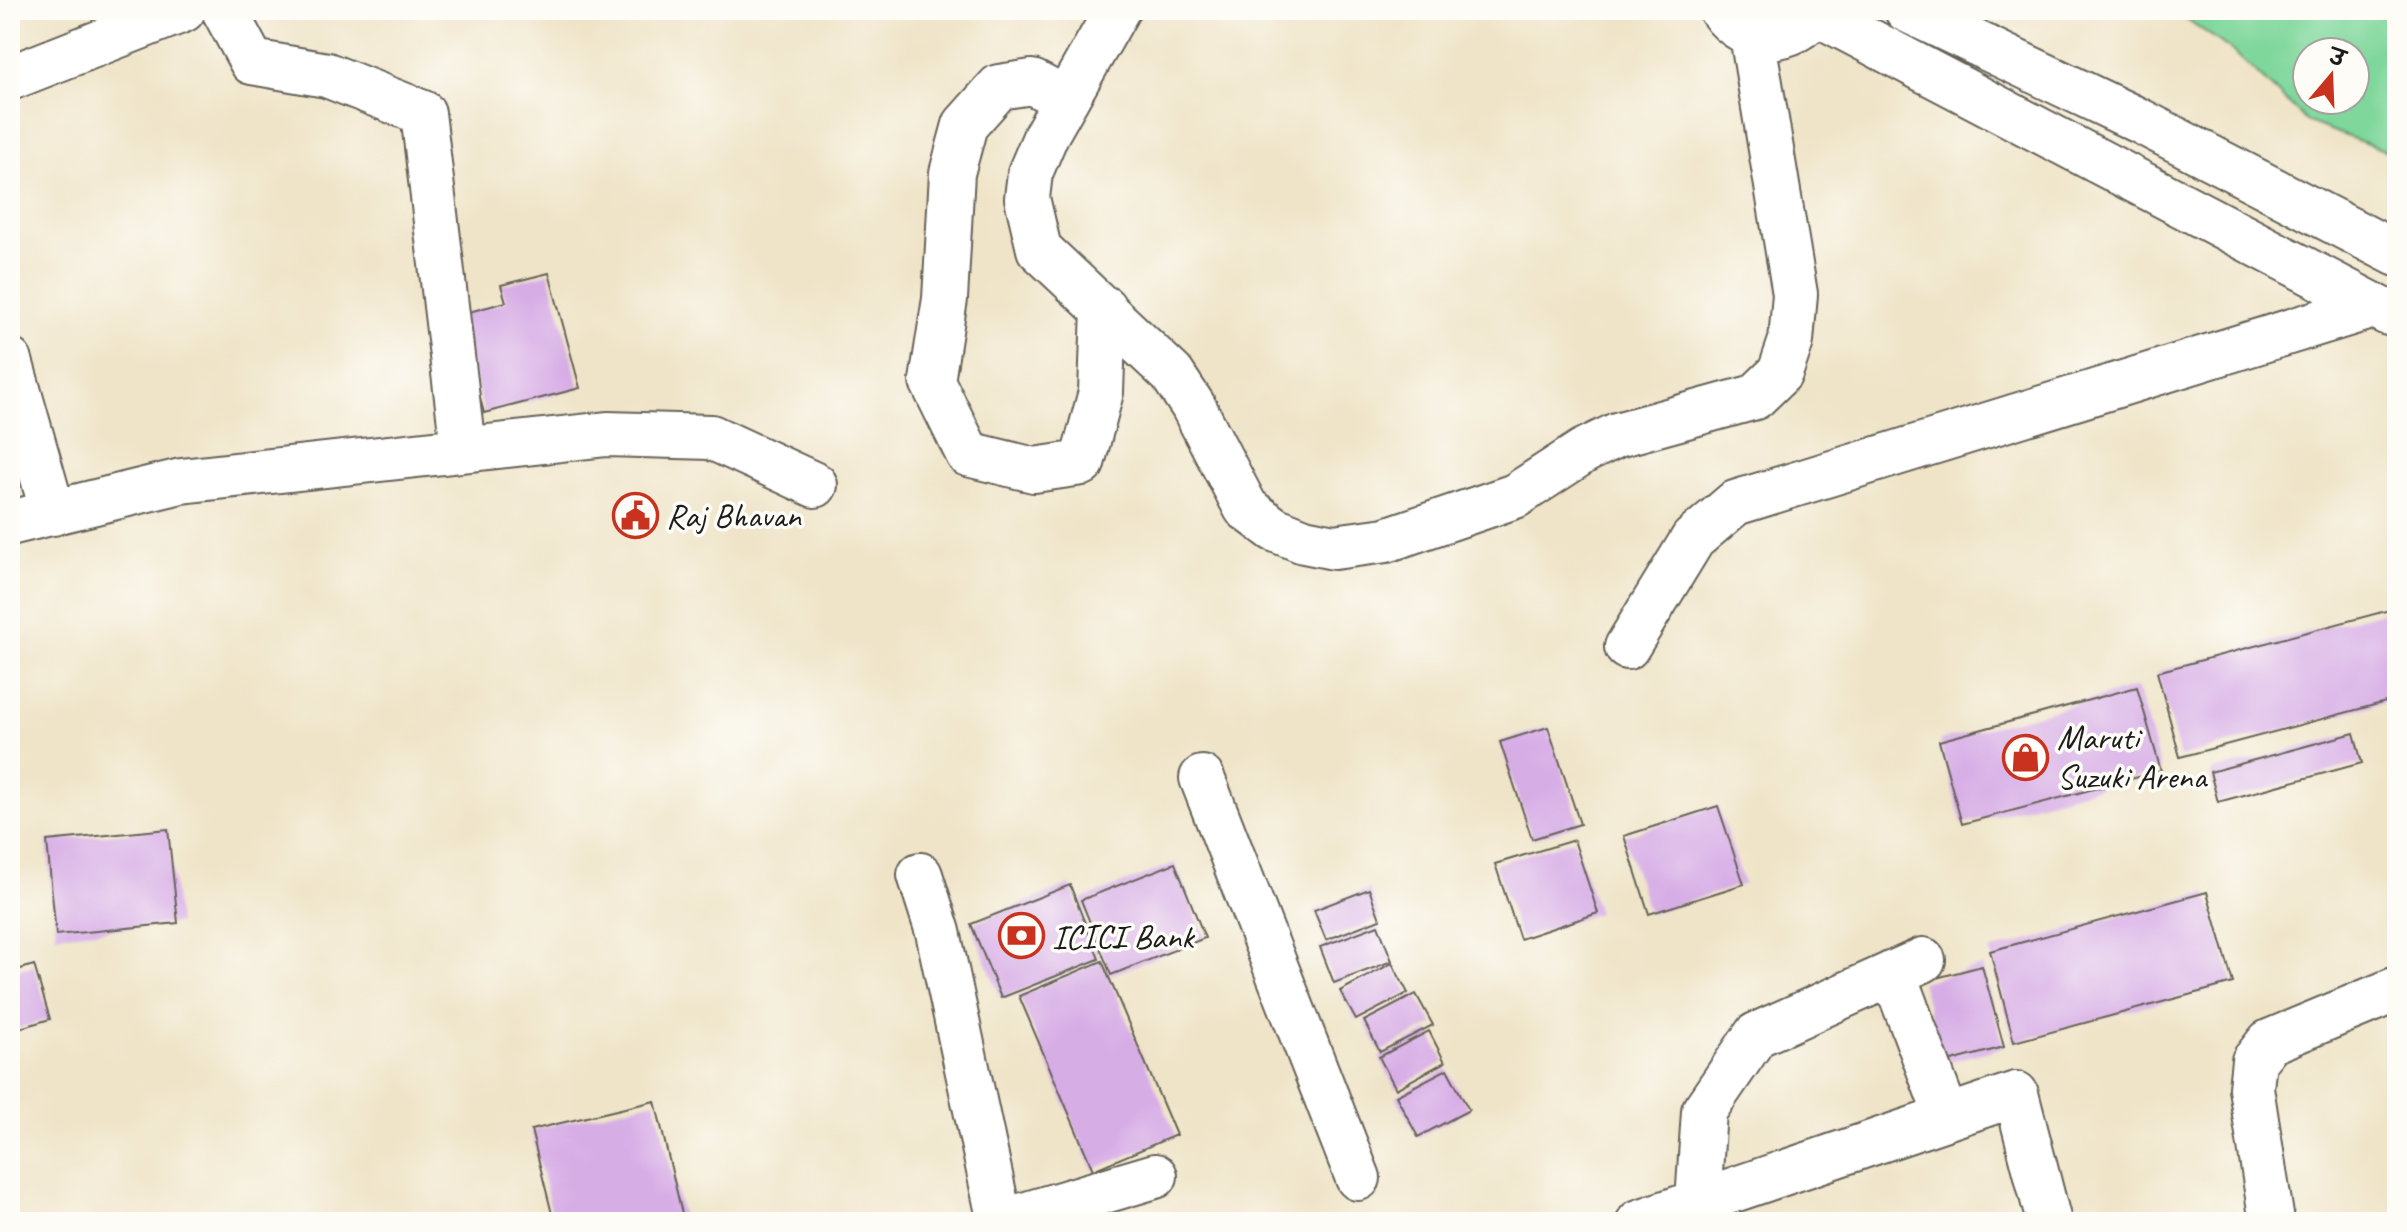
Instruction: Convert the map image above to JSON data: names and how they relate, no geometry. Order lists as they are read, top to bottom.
{
  "places": {
    "public building": ["Raj Bhavan"],
    "shop": ["Maruti Suzuki Arena"],
    "bank": ["ICICI Bank"]
  },
  "north": "top"
}
